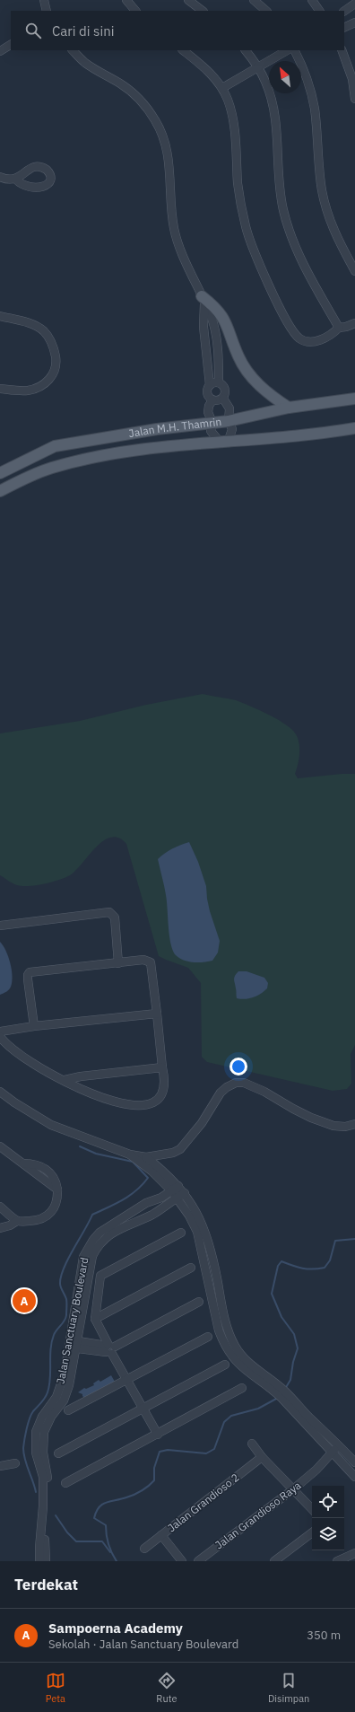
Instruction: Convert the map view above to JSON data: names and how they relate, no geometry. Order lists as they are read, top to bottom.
{
  "streets": {
    "main road": ["Jalan M.H. Thamrin"],
    "street": ["Jalan Sanctuary Boulevard", "Jalan Grandioso 2", "Jalan Grandioso Raya"]
  },
  "north": "top left",
  "page": {
    "search": "Cari di sini",
    "pins": "A",
    "heading": "Terdekat",
    "list": [
      {
        "mark": "A",
        "name": "Sampoerna Academy",
        "note": "Sekolah · Jalan Sanctuary Boulevard",
        "value": "350 m"
      }
    ],
    "nav": ["Peta", "Rute", "Disimpan"]
  }
}
